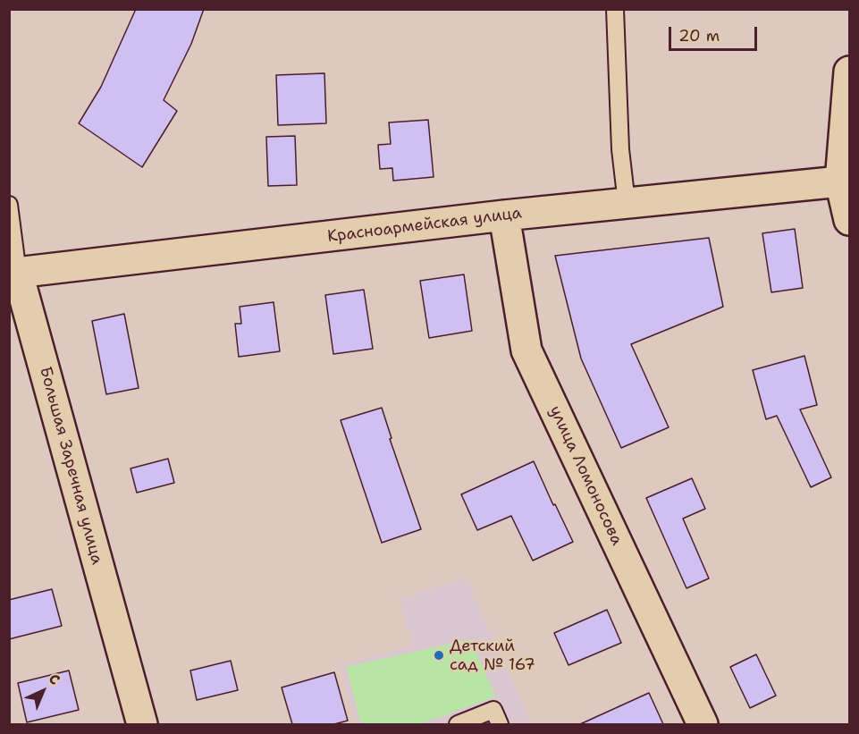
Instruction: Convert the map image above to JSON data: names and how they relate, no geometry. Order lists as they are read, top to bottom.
{
  "streets": {
    "street": ["Красноармейская улица", "Большая Заречная улица", "улица Ломоносова"]
  },
  "crossings": [
    ["Красноармейская улица", "Большая Заречная улица"],
    ["Красноармейская улица", "улица Ломоносова"]
  ],
  "places": ["Детский сад № 167"],
  "scale_bar": "20 m",
  "north": "top right"
}
